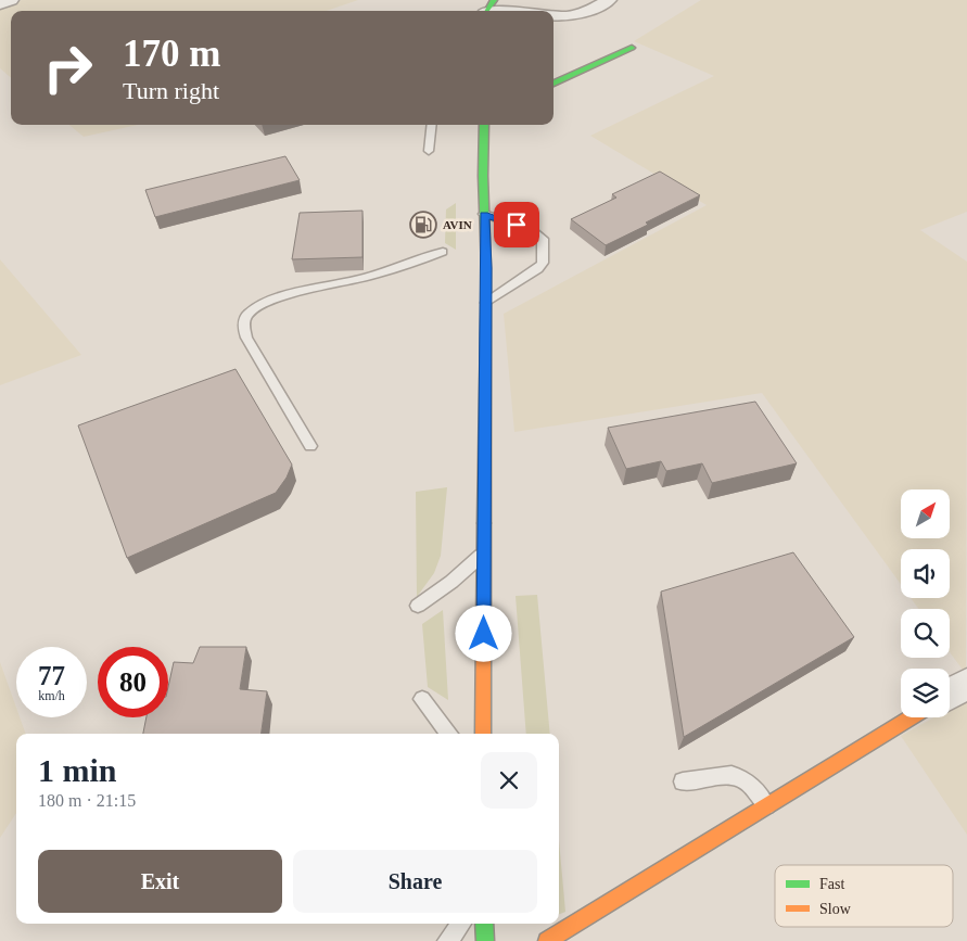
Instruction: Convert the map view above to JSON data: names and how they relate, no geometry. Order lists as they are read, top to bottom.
{
  "places": {
    "fuel station": ["AVIN"]
  },
  "legend": ["Fast", "Slow"],
  "north": "top right",
  "page": {
    "turn": ["170 m", "Turn right"],
    "speed": "77 km/h",
    "limit": "80",
    "heading": ["1 min", "180 m · 21:15"],
    "buttons": ["Exit", "Share"]
  }
}
